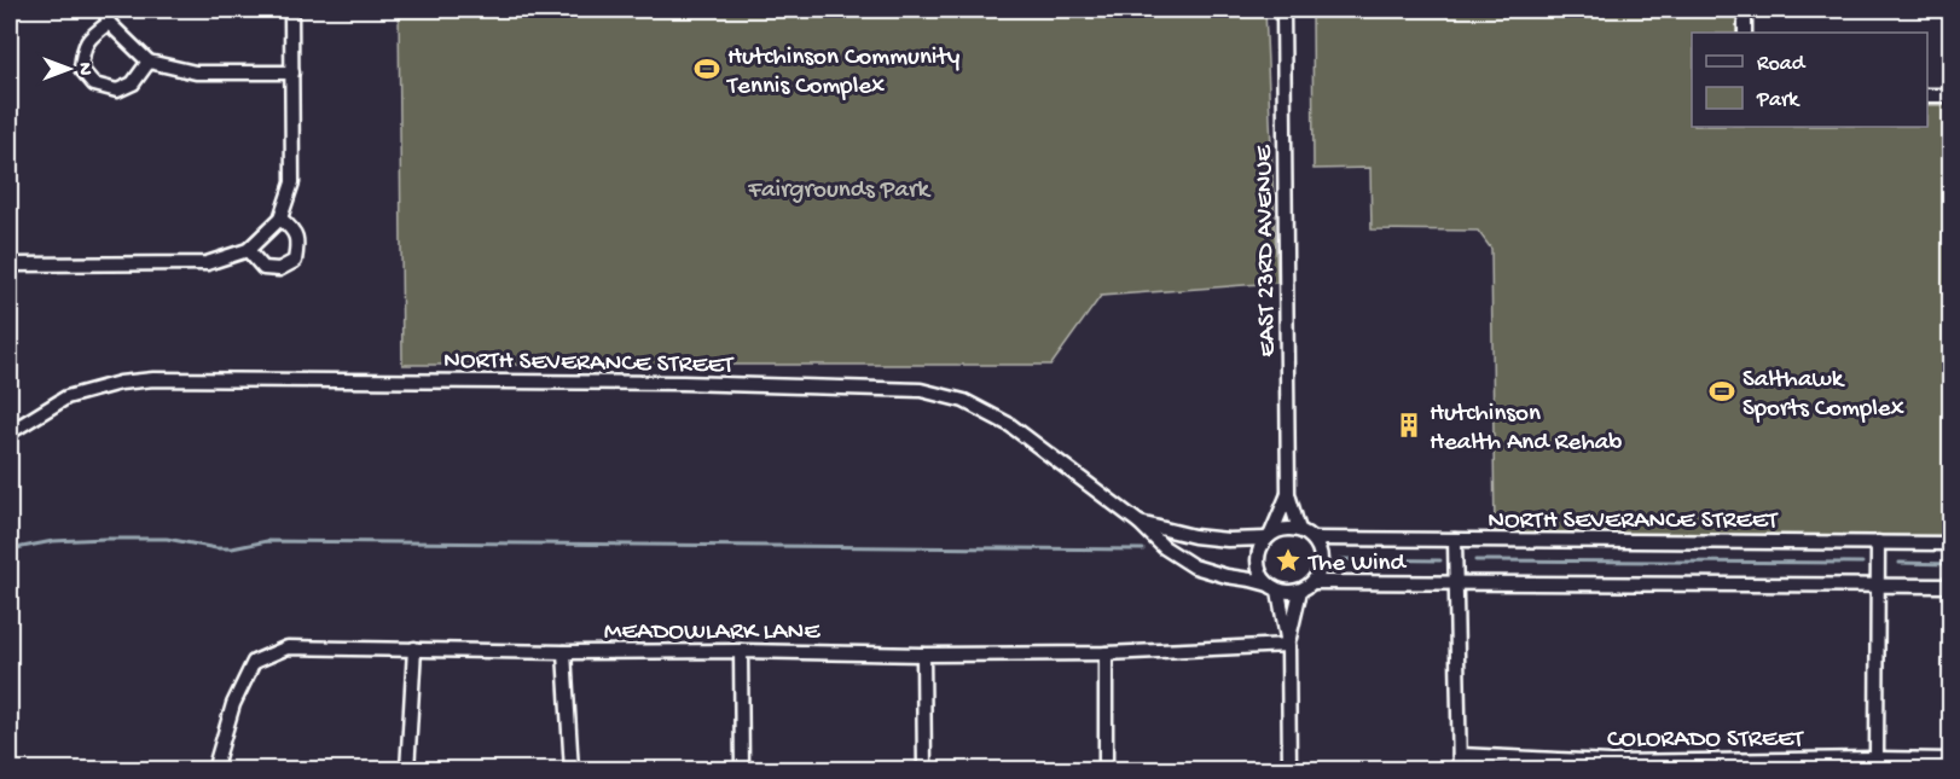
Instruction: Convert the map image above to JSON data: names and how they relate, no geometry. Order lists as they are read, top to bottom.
{
  "streets": {
    "street": [
      "EAST 23RD AVENUE",
      "NORTH SEVERANCE STREET",
      "MEADOWLARK LANE",
      "COLORADO STREET"
    ]
  },
  "crossings": [
    ["EAST 23RD AVENUE", "NORTH SEVERANCE STREET"]
  ],
  "parks": ["Fairgrounds Park"],
  "places": {
    "sports": ["Hutchinson Community Tennis Complex", "Salthawk Sports Complex"],
    "building": ["Hutchinson Health And Rehab"],
    "place": ["The Wind"]
  },
  "legend": ["Road", "Park"],
  "north": "right"
}
